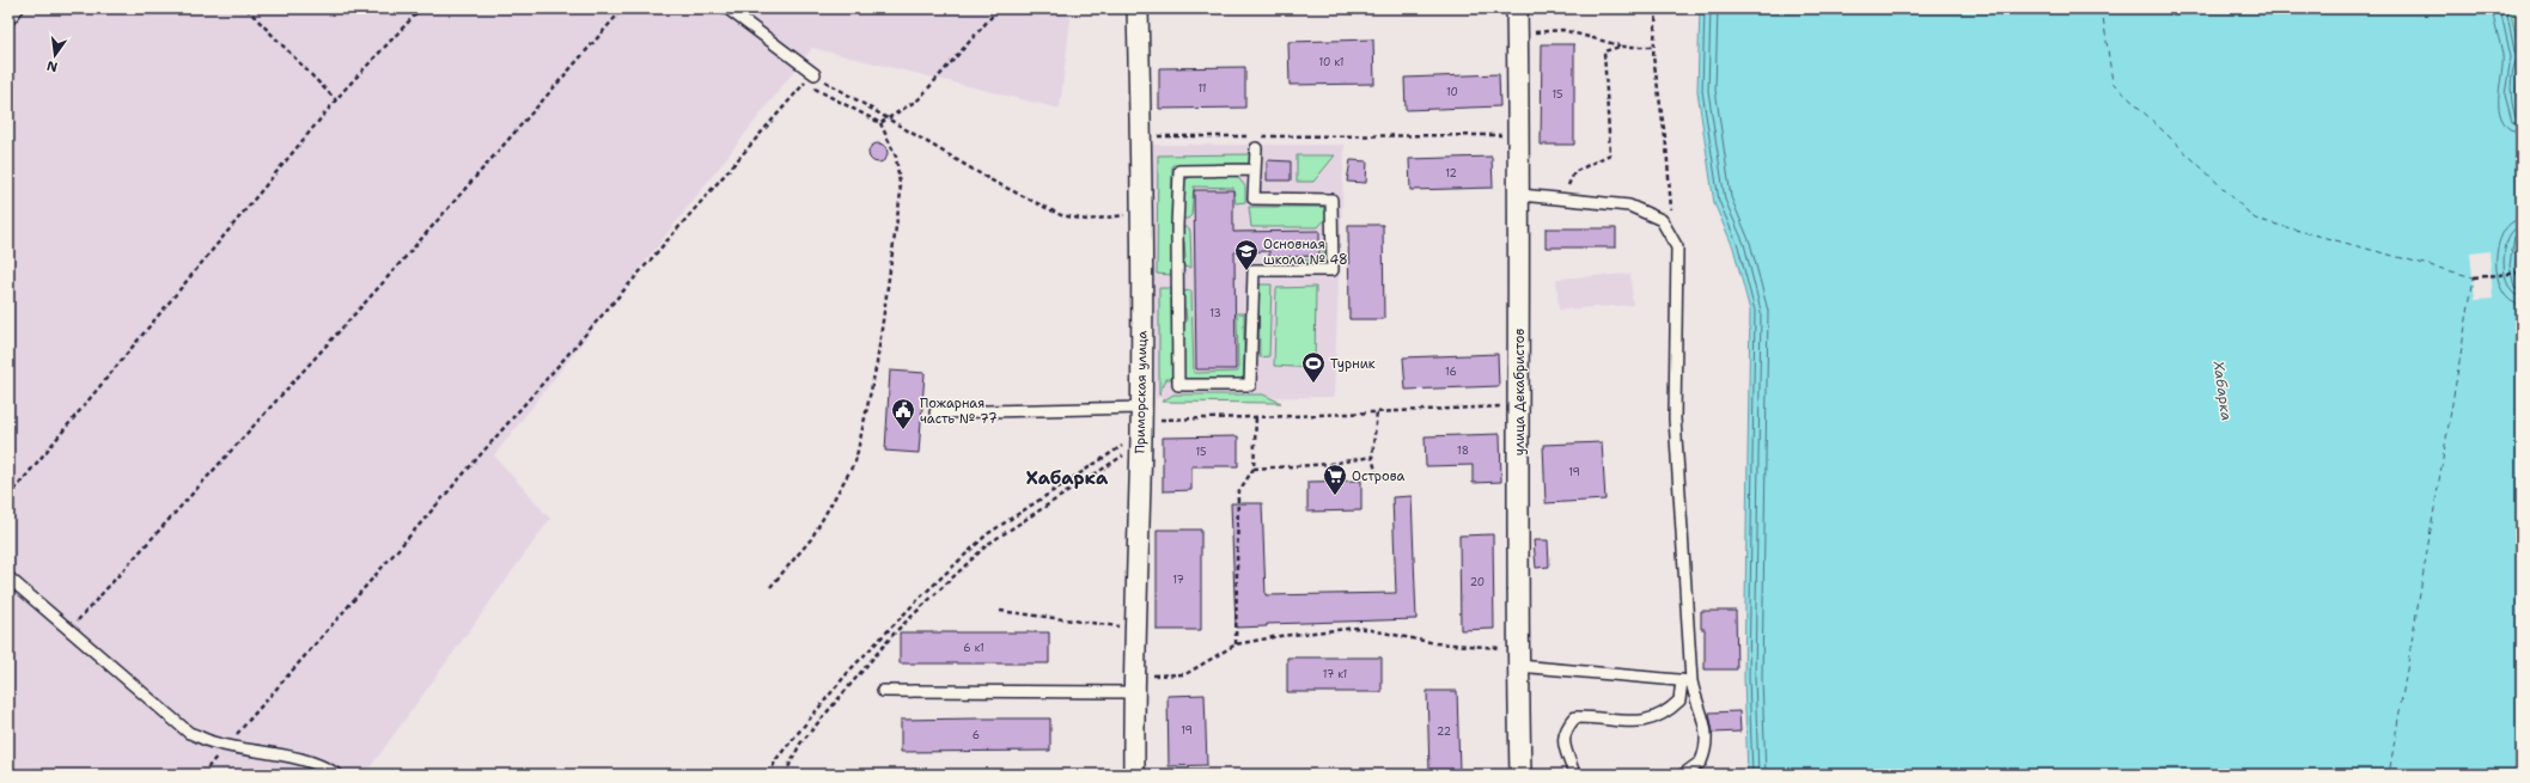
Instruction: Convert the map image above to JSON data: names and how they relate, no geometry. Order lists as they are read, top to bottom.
{
  "streets": {
    "street": ["Приморская улица", "улица Декабристов"]
  },
  "districts": ["Хабарка"],
  "water": ["Хабарка"],
  "places": {
    "school or university": ["Основная школа № 48"],
    "sports": ["Турник"],
    "public building": ["Пожарная часть № 77"],
    "supermarket": ["Острова"]
  },
  "house_numbers": [
    "10 к1",
    "11",
    "10",
    "15",
    "12",
    "13",
    "16",
    "18",
    "15",
    "19",
    "17",
    "20",
    "6 к1",
    "17 к1",
    "19",
    "22",
    "6"
  ],
  "north": "bottom"
}
